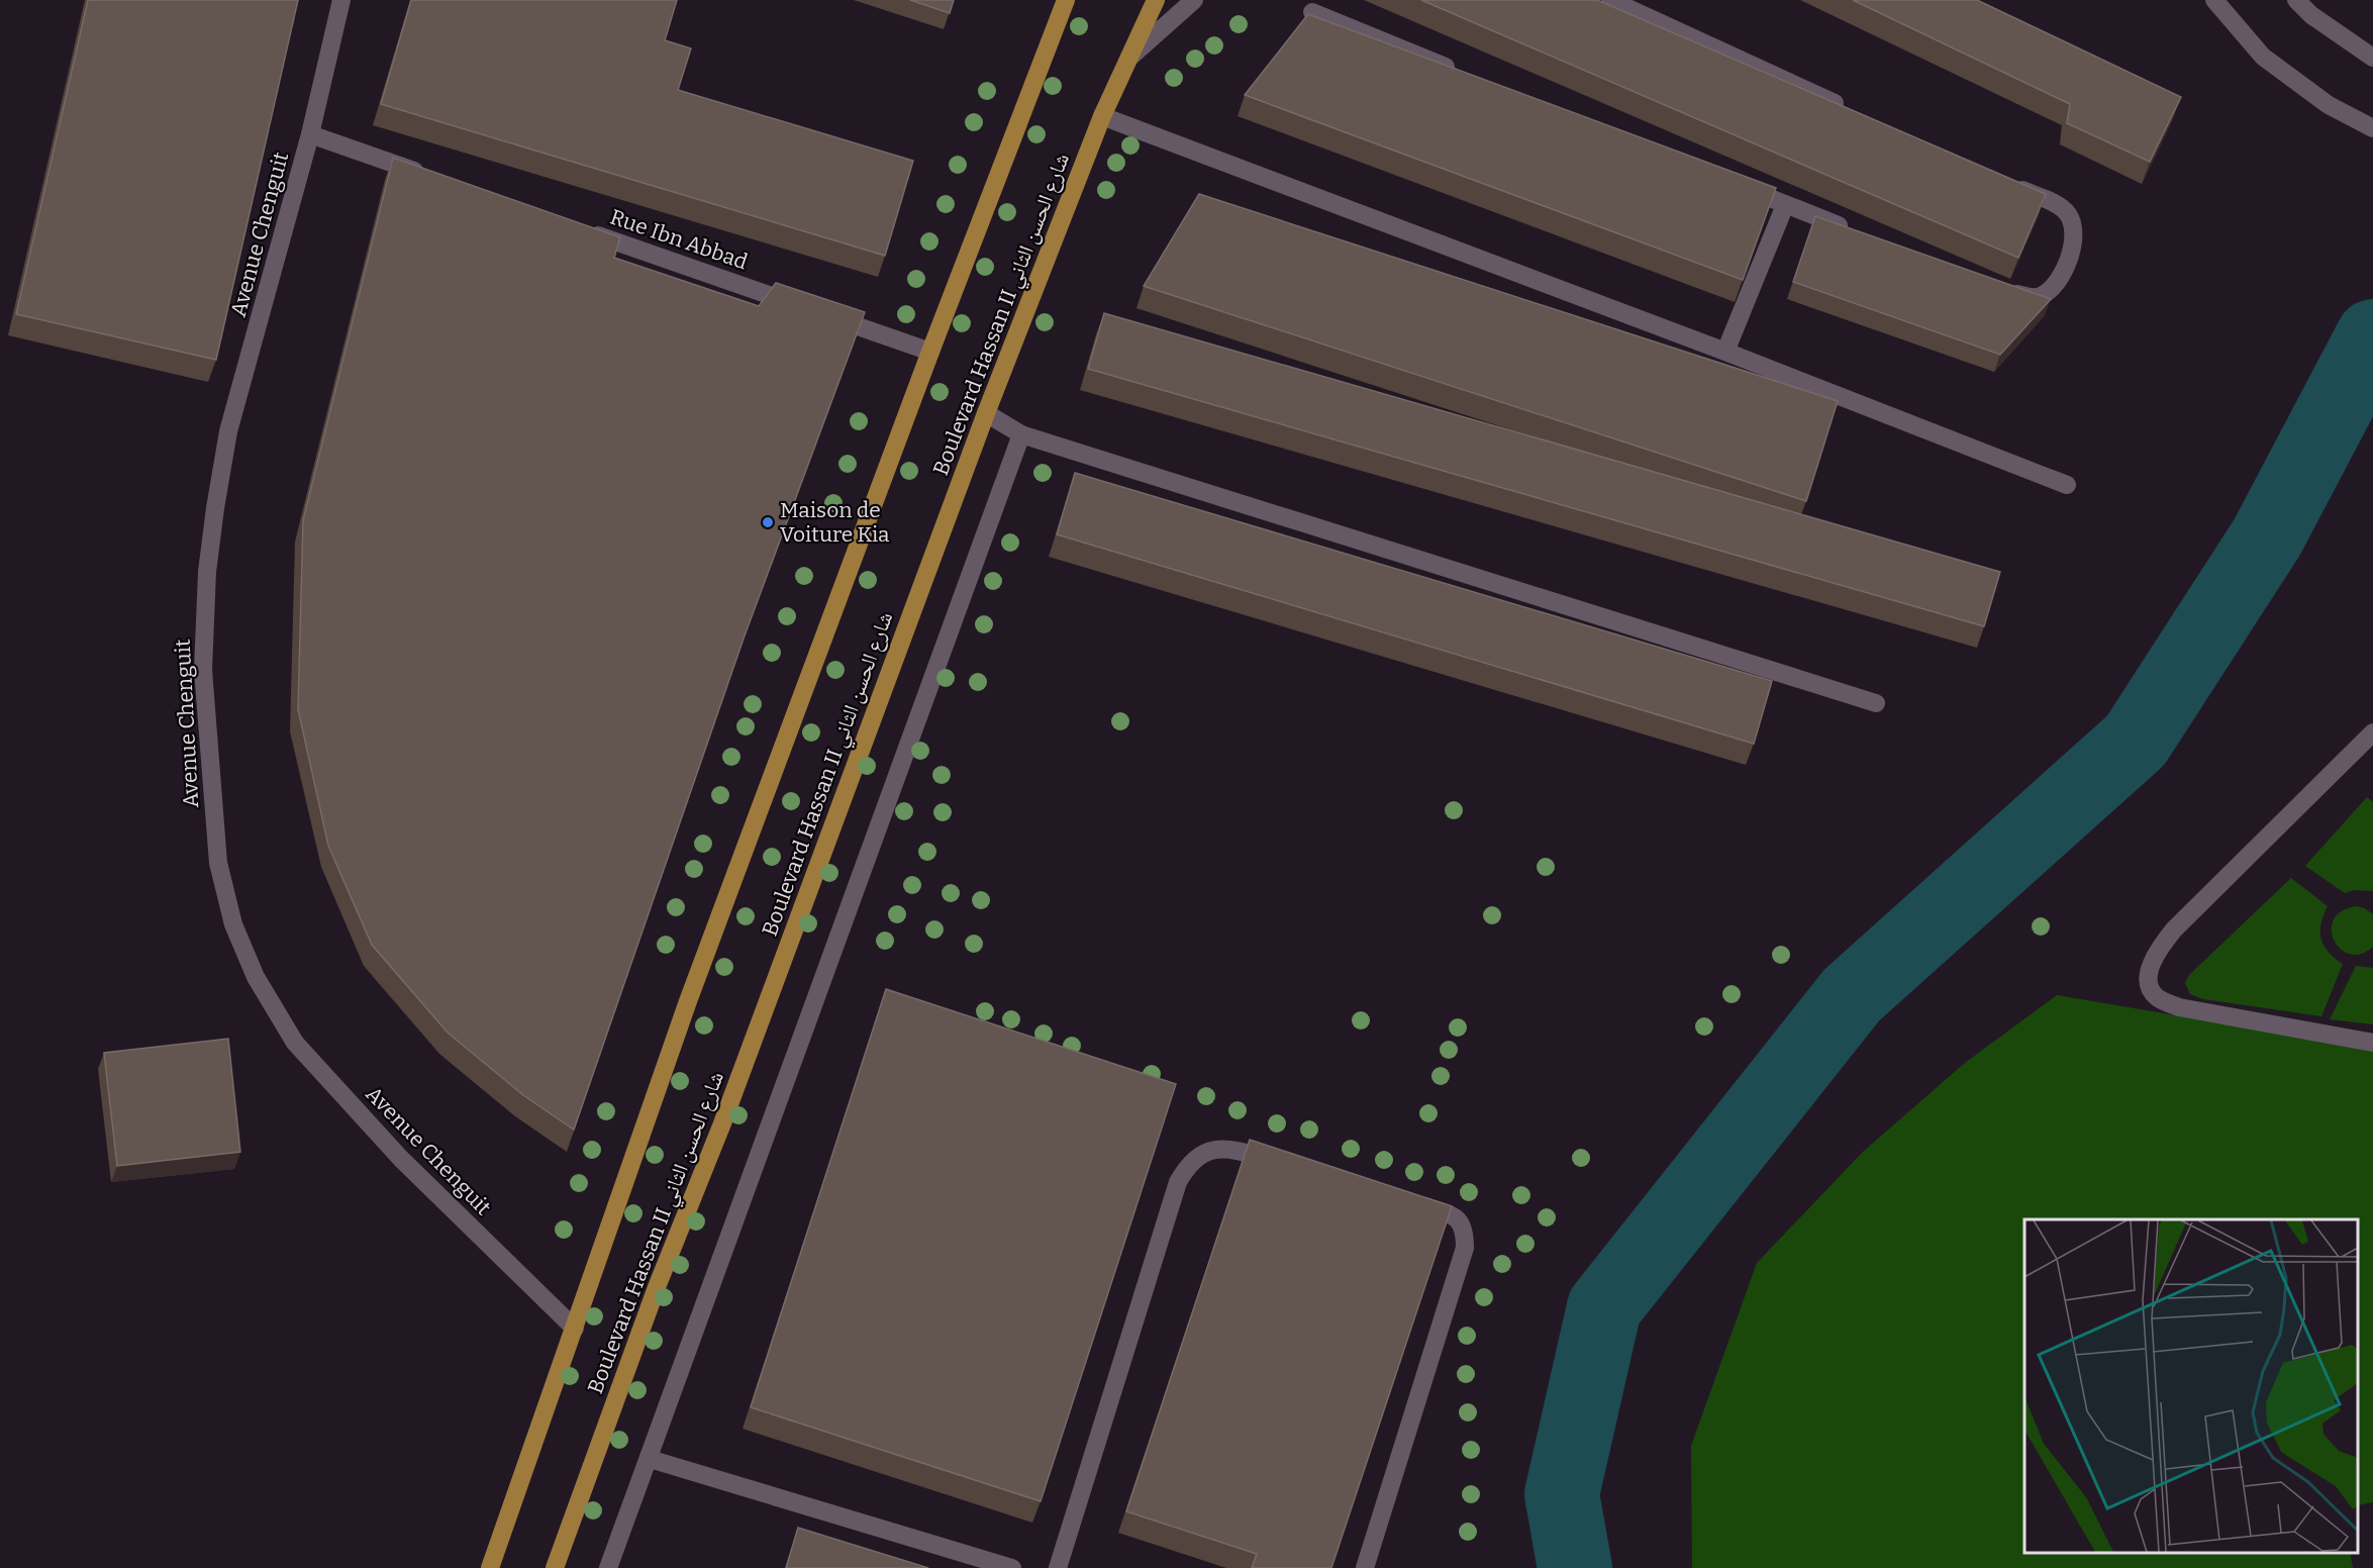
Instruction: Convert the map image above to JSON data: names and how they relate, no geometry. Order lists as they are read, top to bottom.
{
  "streets": {
    "main road": ["Boulevard Hassan II شارع الحسن الثاني"],
    "street": ["Avenue Chenguit", "Rue Ibn Abbad"]
  },
  "crossings": [
    ["Avenue Chenguit", "Boulevard Hassan II شارع الحسن الثاني"],
    ["Rue Ibn Abbad", "Boulevard Hassan II شارع الحسن الثاني"]
  ],
  "places": ["Maison de Voiture Kia"]
}
